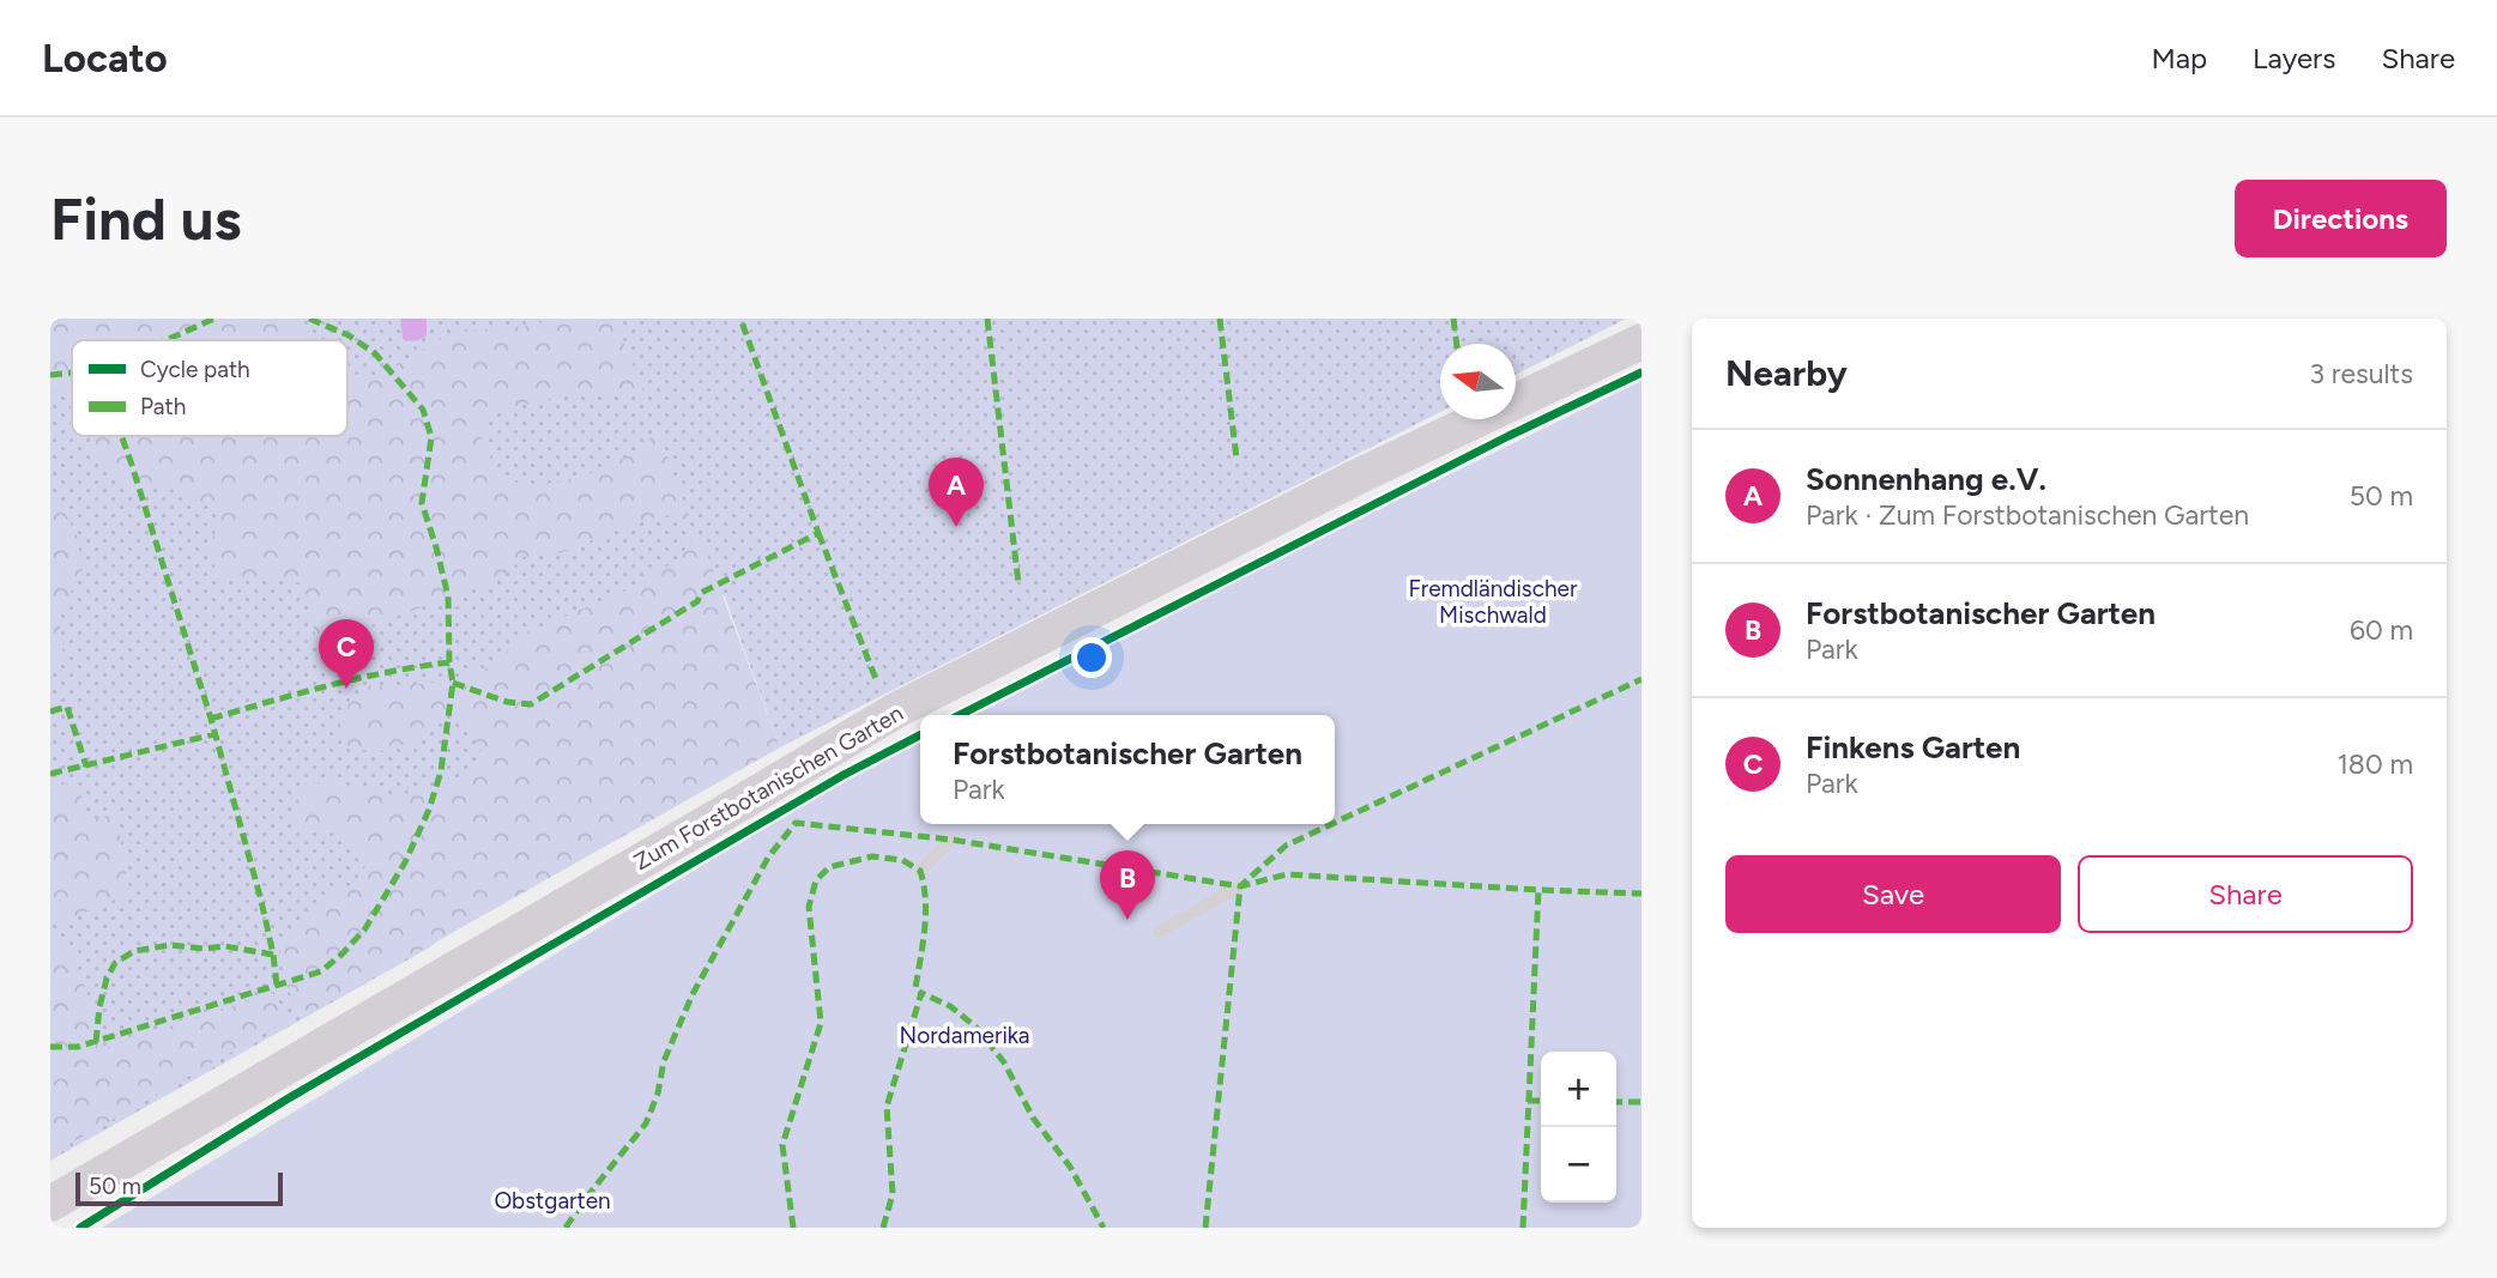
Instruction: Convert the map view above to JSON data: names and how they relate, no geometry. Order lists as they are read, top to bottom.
{
  "streets": {
    "main road": ["Zum Forstbotanischen Garten"]
  },
  "parks": ["Fremdländischer Mischwald", "Nordamerika", "Obstgarten"],
  "legend": ["Cycle path", "Path"],
  "scale_bar": "50 m",
  "north": "left",
  "page": {
    "header": "Locato",
    "nav": ["Map", "Layers", "Share"],
    "buttons": [
      "Directions",
      ["Save", "Share"]
    ],
    "title": "Find us",
    "heading": ["Nearby", "3 results"],
    "list": [
      {
        "mark": "A",
        "name": "Sonnenhang e.V.",
        "note": "Park · Zum Forstbotanischen Garten",
        "value": "50 m"
      },
      {
        "mark": "B",
        "name": "Forstbotanischer Garten",
        "note": "Park",
        "value": "60 m"
      },
      {
        "mark": "C",
        "name": "Finkens Garten",
        "note": "Park",
        "value": "180 m"
      }
    ],
    "pins": ["A", "C", "B"],
    "popup": ["Forstbotanischer Garten", "Park"],
    "map_buttons": ["+", "−"],
    "scale": "50 m"
  }
}
